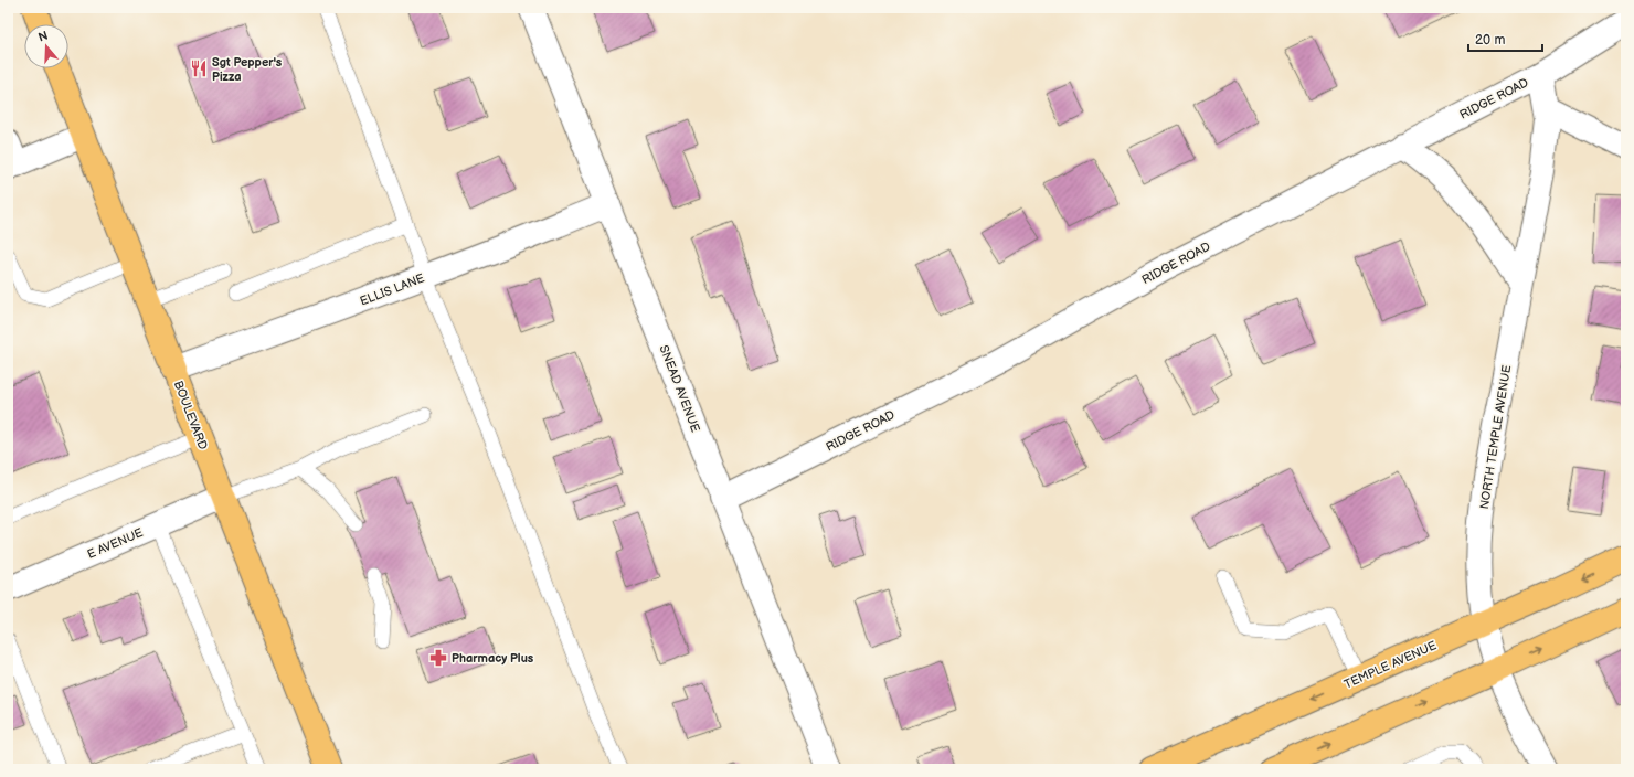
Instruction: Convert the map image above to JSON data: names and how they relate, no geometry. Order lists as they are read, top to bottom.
{
  "streets": {
    "main road": ["BOULEVARD", "TEMPLE AVENUE"],
    "street": [
      "RIDGE ROAD",
      "ELLIS LANE",
      "SNEAD AVENUE",
      "NORTH TEMPLE AVENUE",
      "E AVENUE"
    ]
  },
  "crossings": [
    ["RIDGE ROAD", "SNEAD AVENUE"],
    ["RIDGE ROAD", "NORTH TEMPLE AVENUE"],
    ["ELLIS LANE", "SNEAD AVENUE"],
    ["ELLIS LANE", "BOULEVARD"],
    ["BOULEVARD", "E AVENUE"],
    ["NORTH TEMPLE AVENUE", "TEMPLE AVENUE"]
  ],
  "places": {
    "restaurant": ["Sgt Pepper's Pizza"],
    "pharmacy": ["Pharmacy Plus"]
  },
  "scale_bar": "20 m",
  "north": "top"
}
